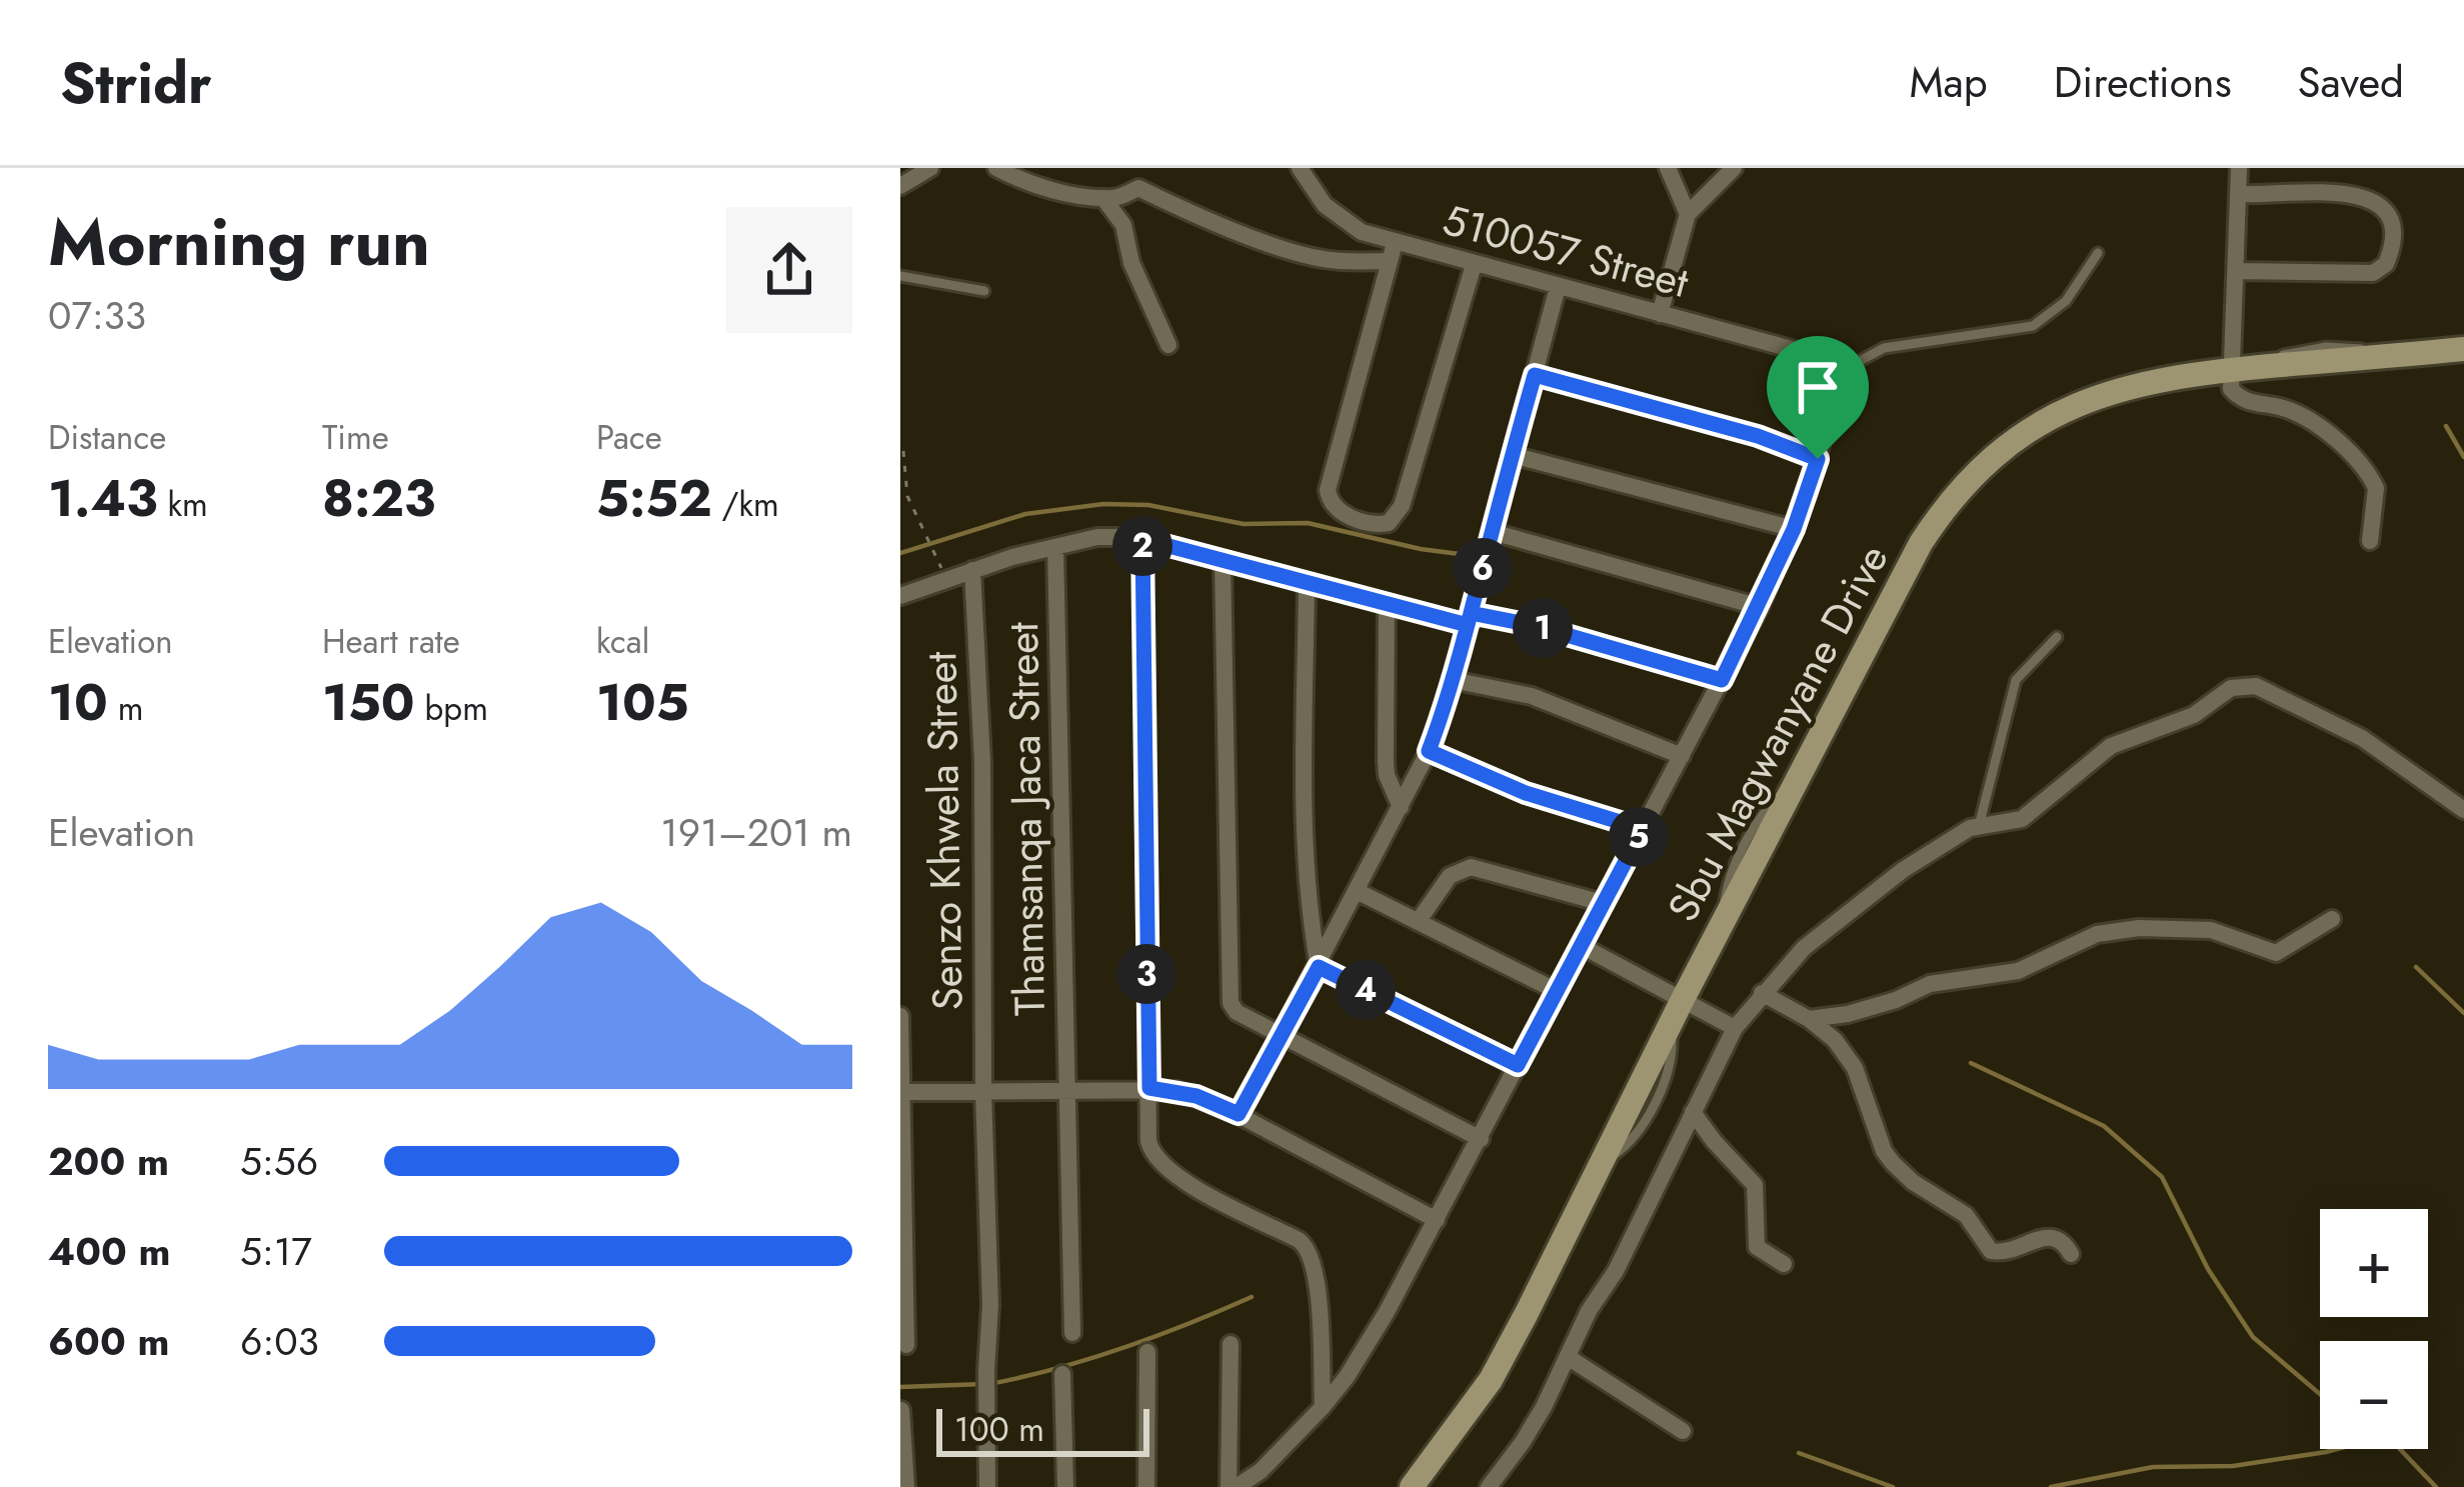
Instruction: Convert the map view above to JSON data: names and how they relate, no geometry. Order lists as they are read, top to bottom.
{
  "streets": {
    "main road": ["Sbu Magwanyane Drive"],
    "street": ["510057 Street", "Thamsanqa Jaca Street", "Senzo Khwela Street"]
  },
  "scale_bar": "100 m",
  "page": {
    "header": "Stridr",
    "nav": ["Map", "Directions", "Saved"],
    "heading": ["Morning run", "07:33"],
    "stats": [
      ["Distance", "1.43 km"],
      ["Time", "8:23"],
      ["Pace", "5:52 /km"],
      ["Elevation", "10 m"],
      ["Heart rate", "150 bpm"],
      ["kcal", "105"]
    ],
    "pins": [
      "2",
      "6",
      "1",
      "5",
      "3",
      "4"
    ],
    "chart": ["Elevation", "191–201 m"],
    "list": [
      {
        "name": "200 m",
        "note": "5:56"
      },
      {
        "name": "400 m",
        "note": "5:17"
      },
      {
        "name": "600 m",
        "note": "6:03"
      }
    ],
    "map_buttons": ["+", "−"],
    "scale": "100 m"
  }
}
